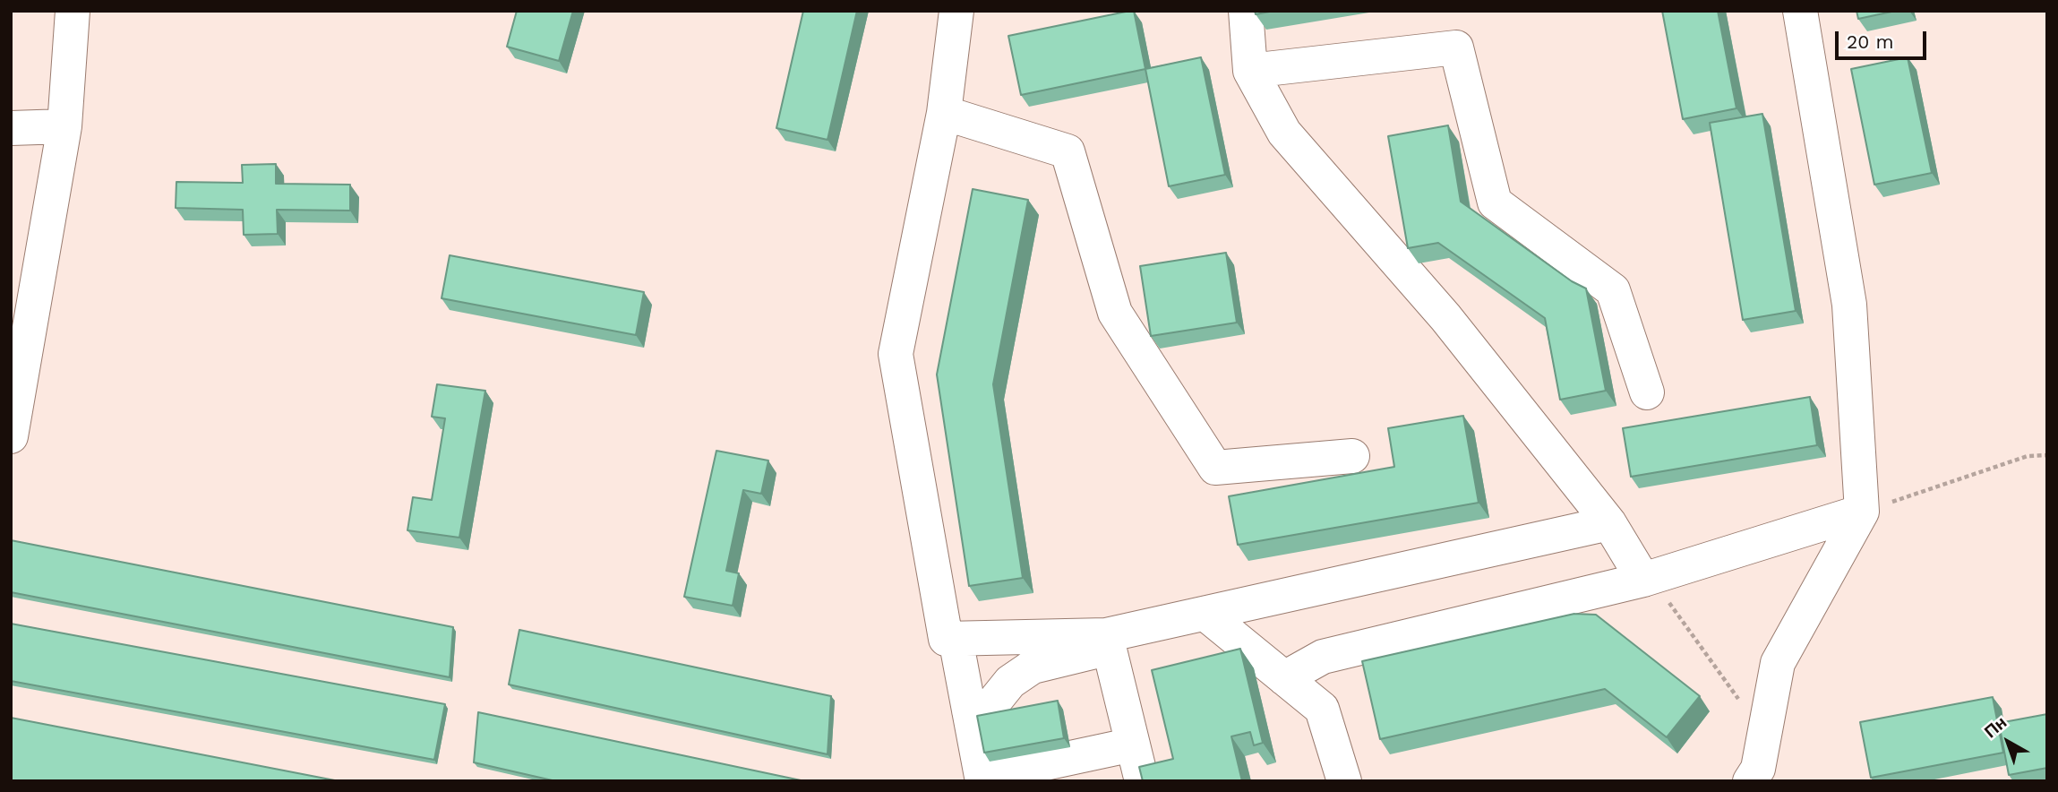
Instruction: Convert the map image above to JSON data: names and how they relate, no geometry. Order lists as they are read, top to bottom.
{
  "scale_bar": "20 m",
  "north": "top left"
}
